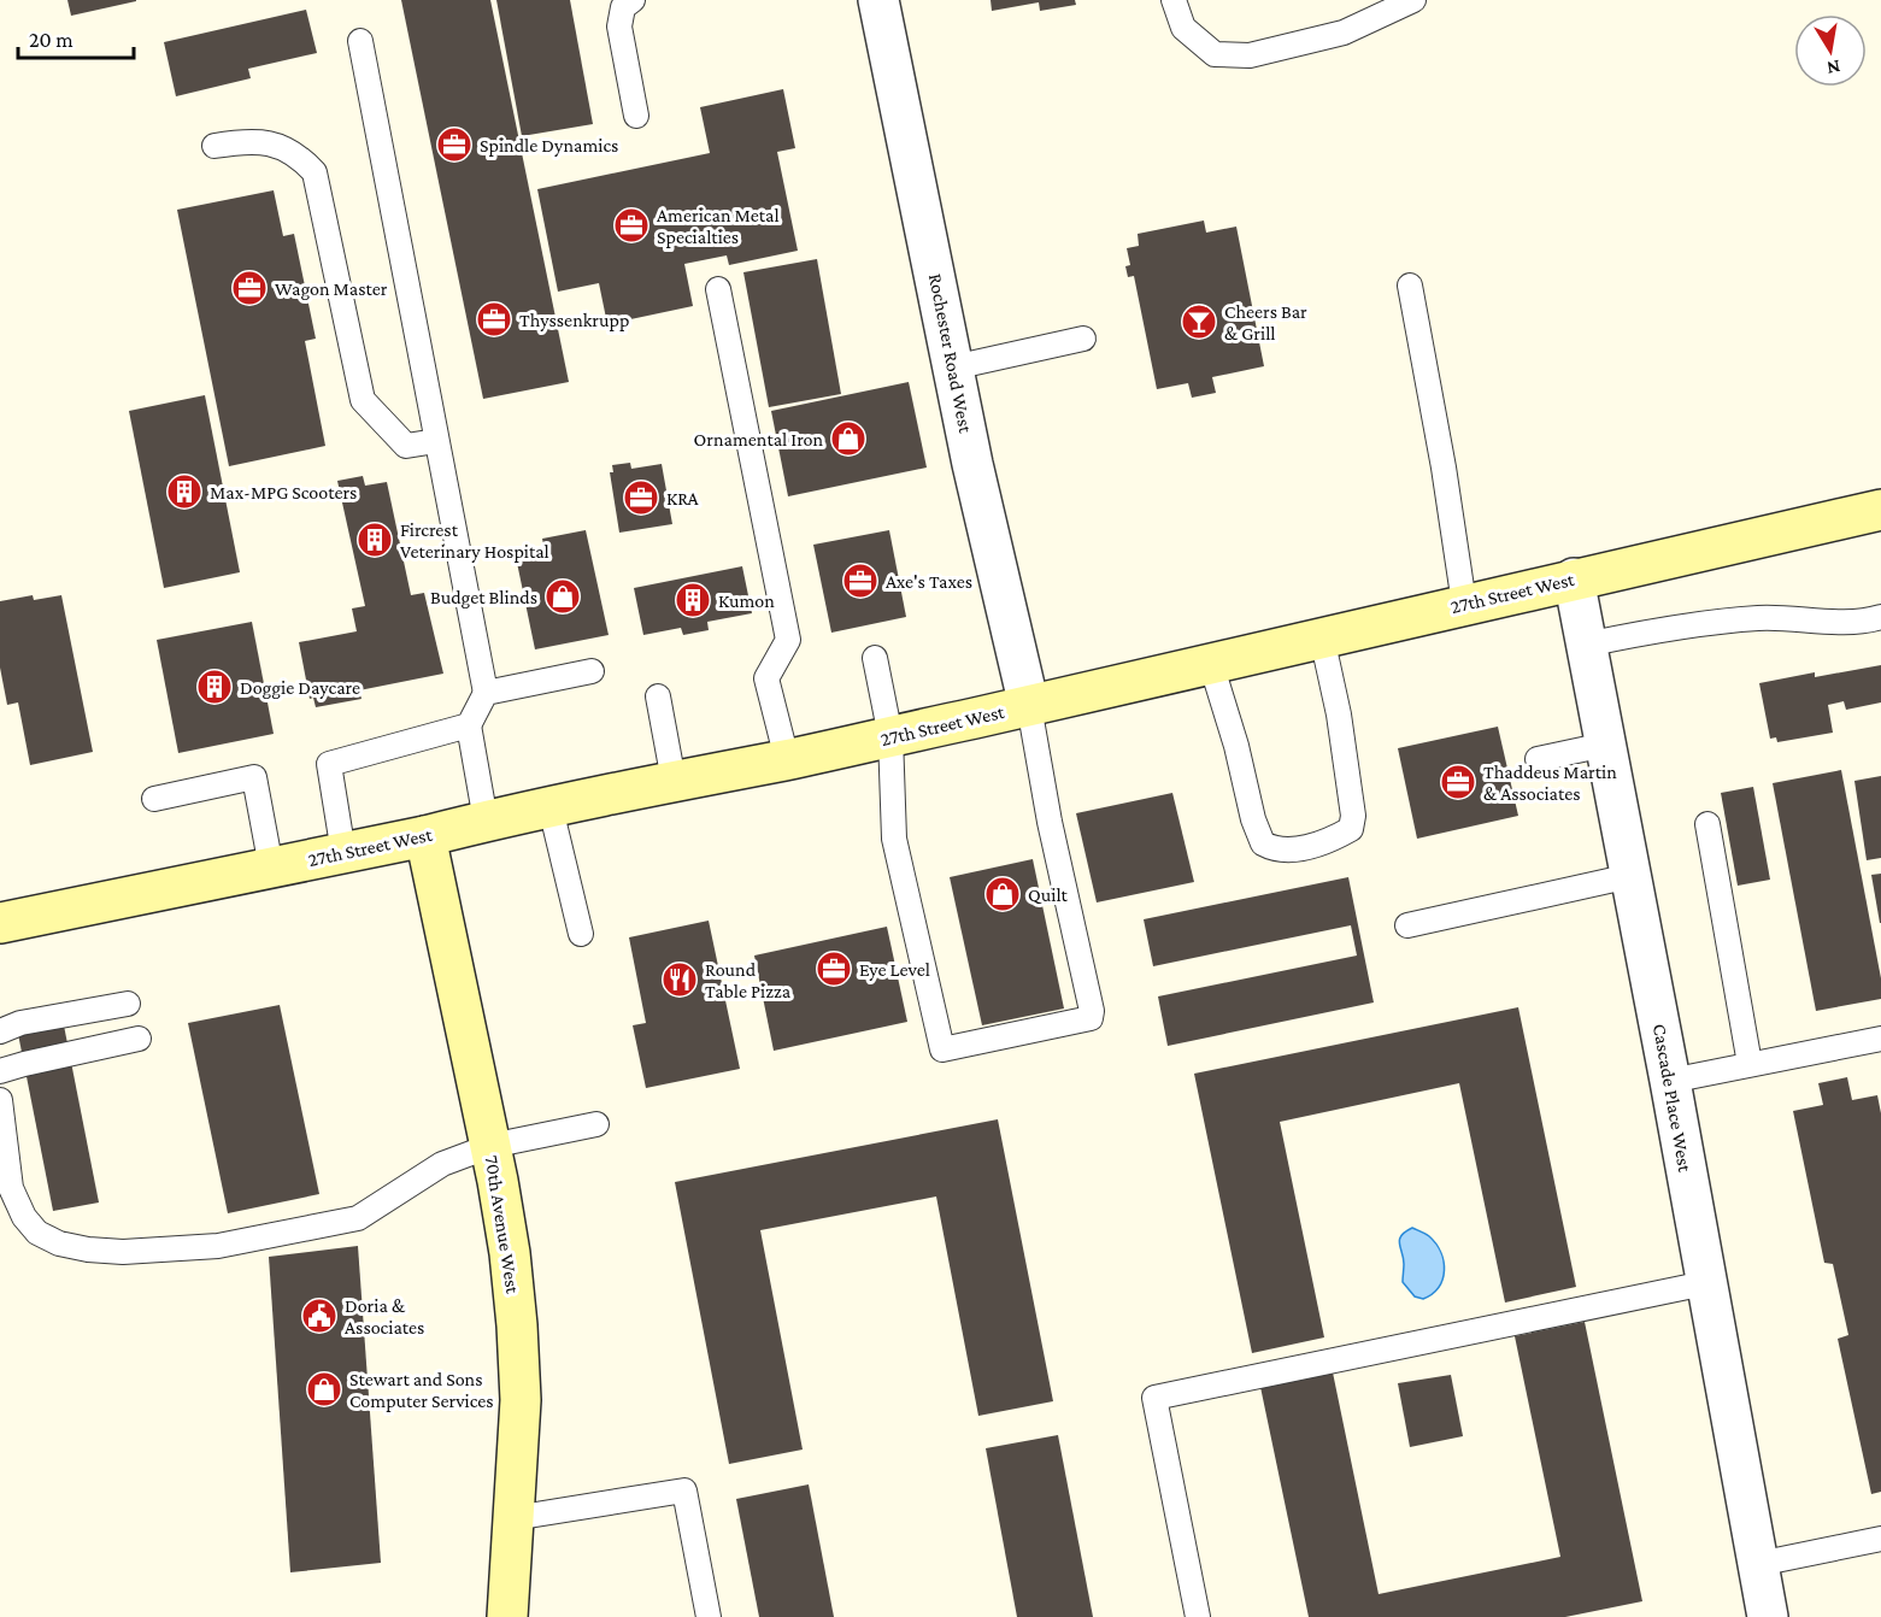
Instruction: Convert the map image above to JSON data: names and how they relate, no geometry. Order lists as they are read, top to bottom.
{
  "streets": {
    "main road": ["27th Street West", "70th Avenue West"],
    "street": ["Rochester Road West", "Cascade Place West"]
  },
  "crossings": [
    ["Rochester Road West", "27th Street West"],
    ["27th Street West", "Cascade Place West"],
    ["27th Street West", "70th Avenue West"]
  ],
  "places": {
    "office": [
      "Spindle Dynamics",
      "American Metal Specialties",
      "Wagon Master",
      "Thyssenkrupp",
      "KRA",
      "Axe's Taxes",
      "Thaddeus Martin & Associates",
      "Eye Level"
    ],
    "bar": ["Cheers Bar & Grill"],
    "shop": [
      "Ornamental Iron",
      "Budget Blinds",
      "Quilt",
      "Stewart and Sons Computer Services"
    ],
    "building": [
      "Max-MPG Scooters",
      "Fircrest Veterinary Hospital",
      "Kumon",
      "Doggie Daycare"
    ],
    "restaurant": ["Round Table Pizza"],
    "public building": ["Doria & Associates"]
  },
  "scale_bar": "20 m",
  "north": "bottom"
}
